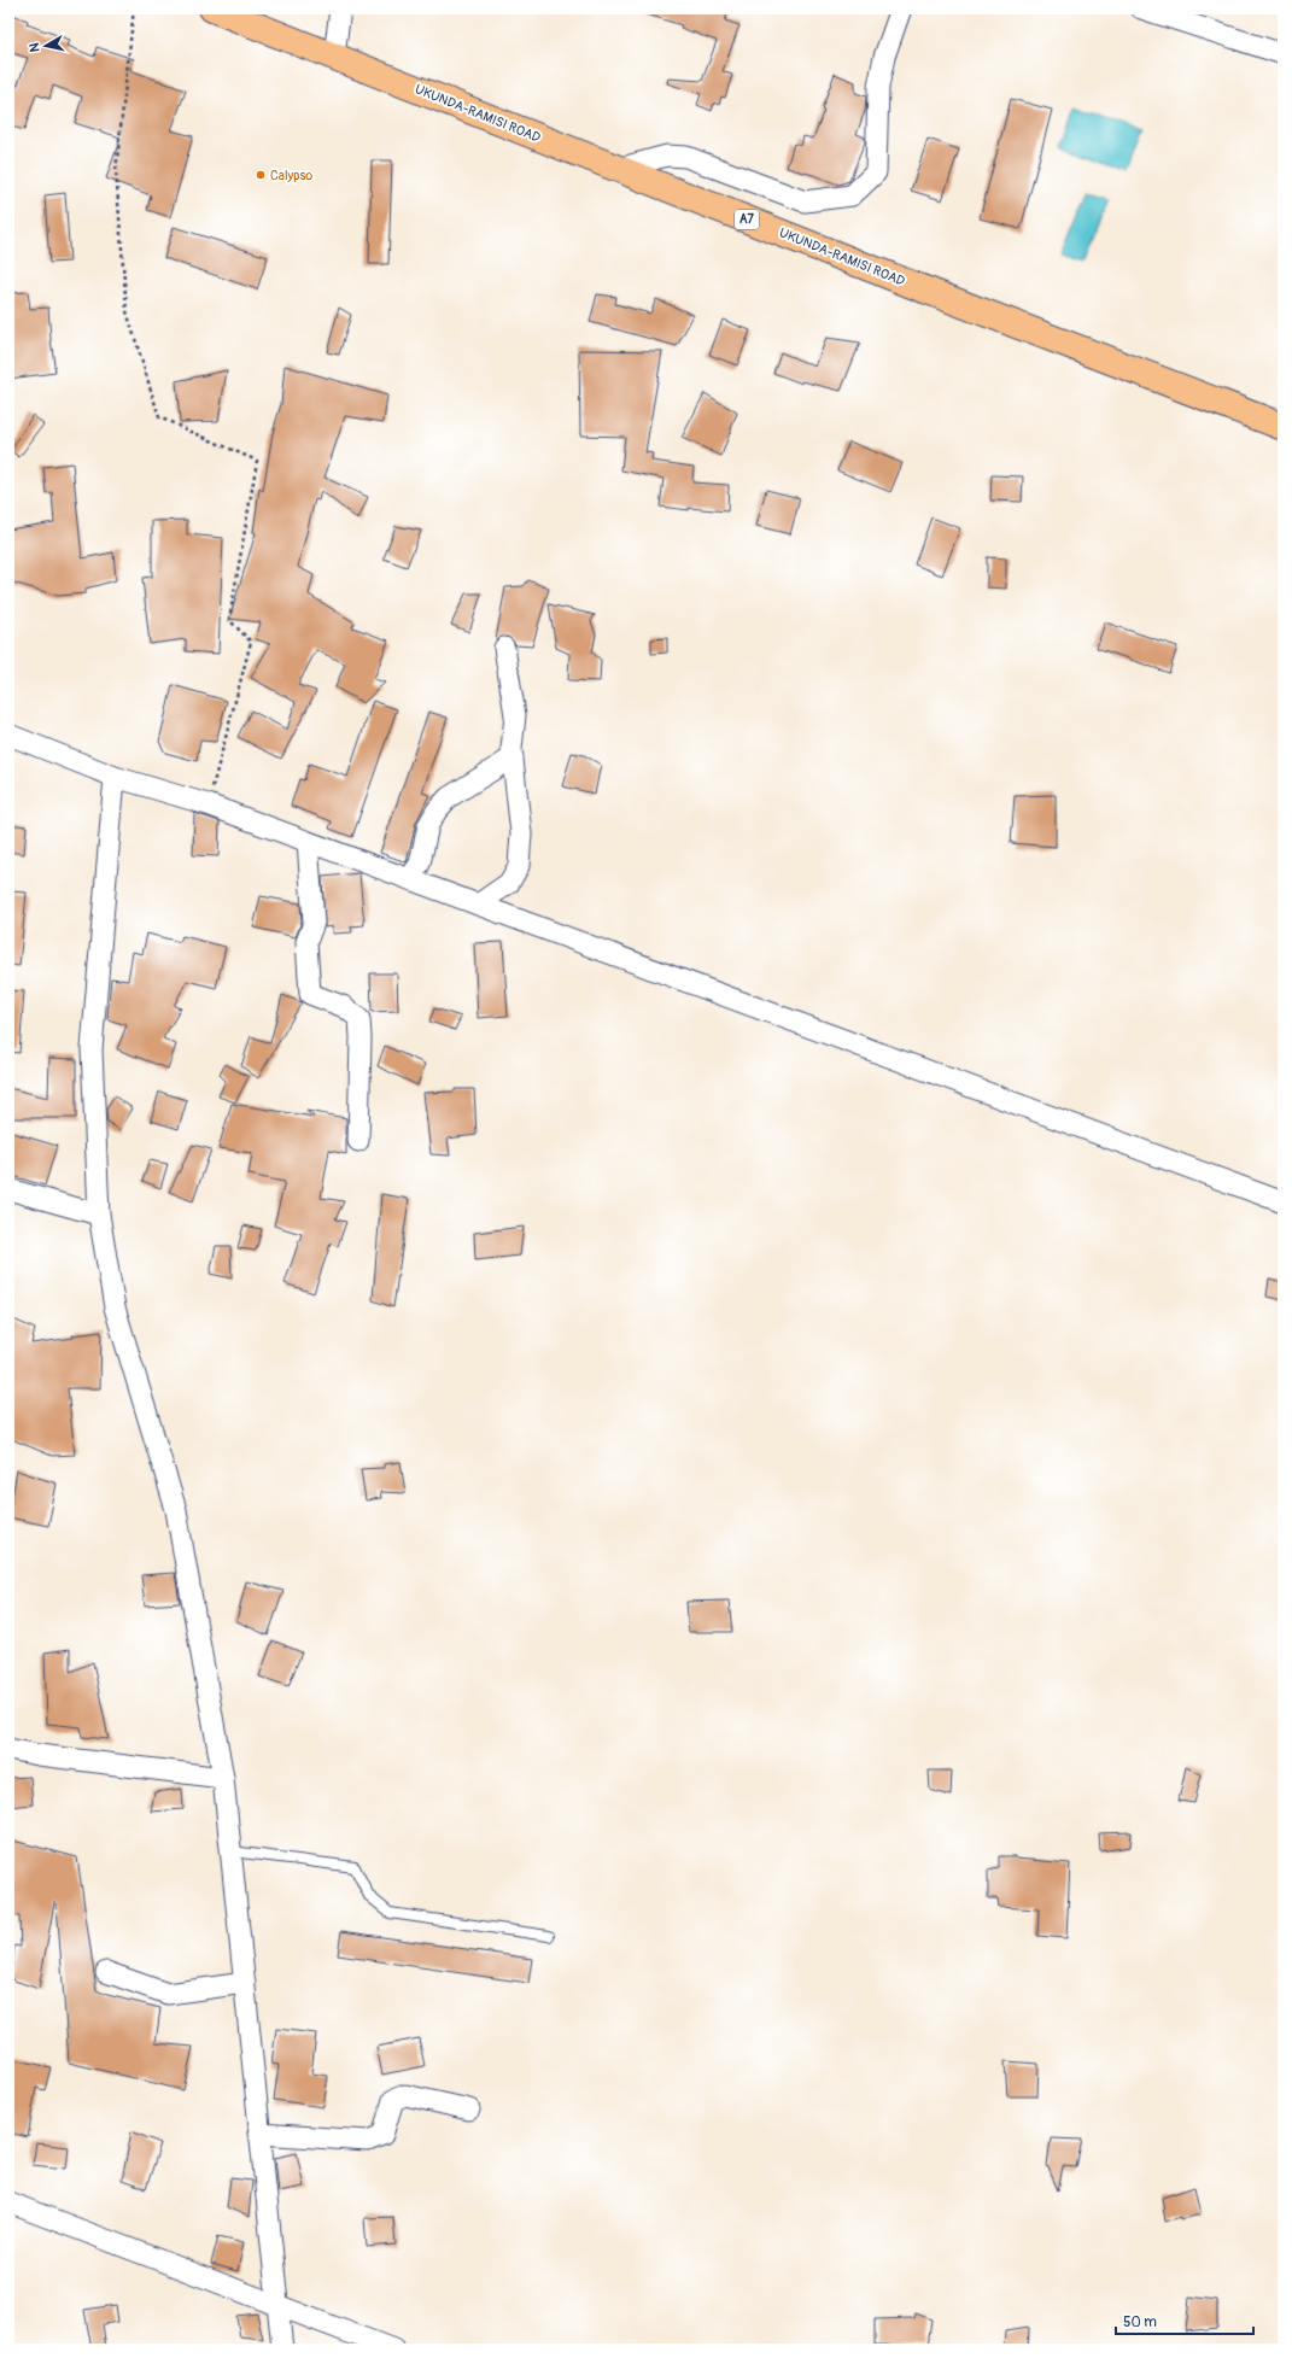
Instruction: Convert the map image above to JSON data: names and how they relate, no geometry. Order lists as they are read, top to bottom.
{
  "streets": {
    "highway": ["UKUNDA-RAMISI ROAD", "A7"]
  },
  "places": ["Calypso"],
  "scale_bar": "50 m",
  "north": "left"
}
